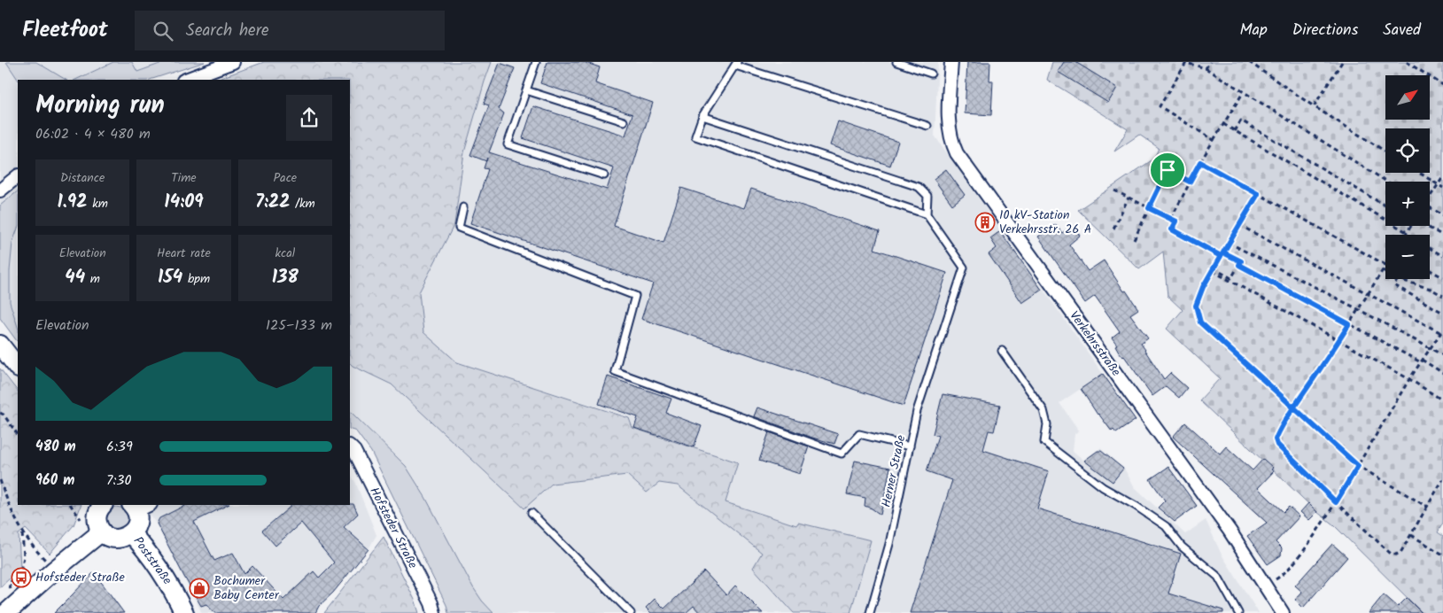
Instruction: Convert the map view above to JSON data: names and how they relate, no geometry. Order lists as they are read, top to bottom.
{
  "streets": {
    "street": ["Verkehrsstraße", "Hofsteder Straße", "Poststraße"],
    "lane": ["Herner Straße"]
  },
  "places": {
    "building": ["10 kV-Station Verkehrsstr. 26 A"],
    "bus stop": ["Hofsteder Straße"],
    "shop": ["Bochumer Baby Center"]
  },
  "north": "top right",
  "page": {
    "header": "Fleetfoot",
    "search": "Search here",
    "nav": ["Map", "Directions", "Saved"],
    "map_buttons": ["+", "−"],
    "heading": ["Morning run", "06:02 · 4 × 480 m"],
    "stats": [
      ["Distance", "1.92 km"],
      ["Time", "14:09"],
      ["Pace", "7:22 /km"],
      ["Elevation", "44 m"],
      ["Heart rate", "154 bpm"],
      ["kcal", "138"]
    ],
    "chart": ["Elevation", "125–133 m"],
    "list": [
      {
        "name": "480 m",
        "note": "6:39"
      },
      {
        "name": "960 m",
        "note": "7:30"
      }
    ]
  }
}
